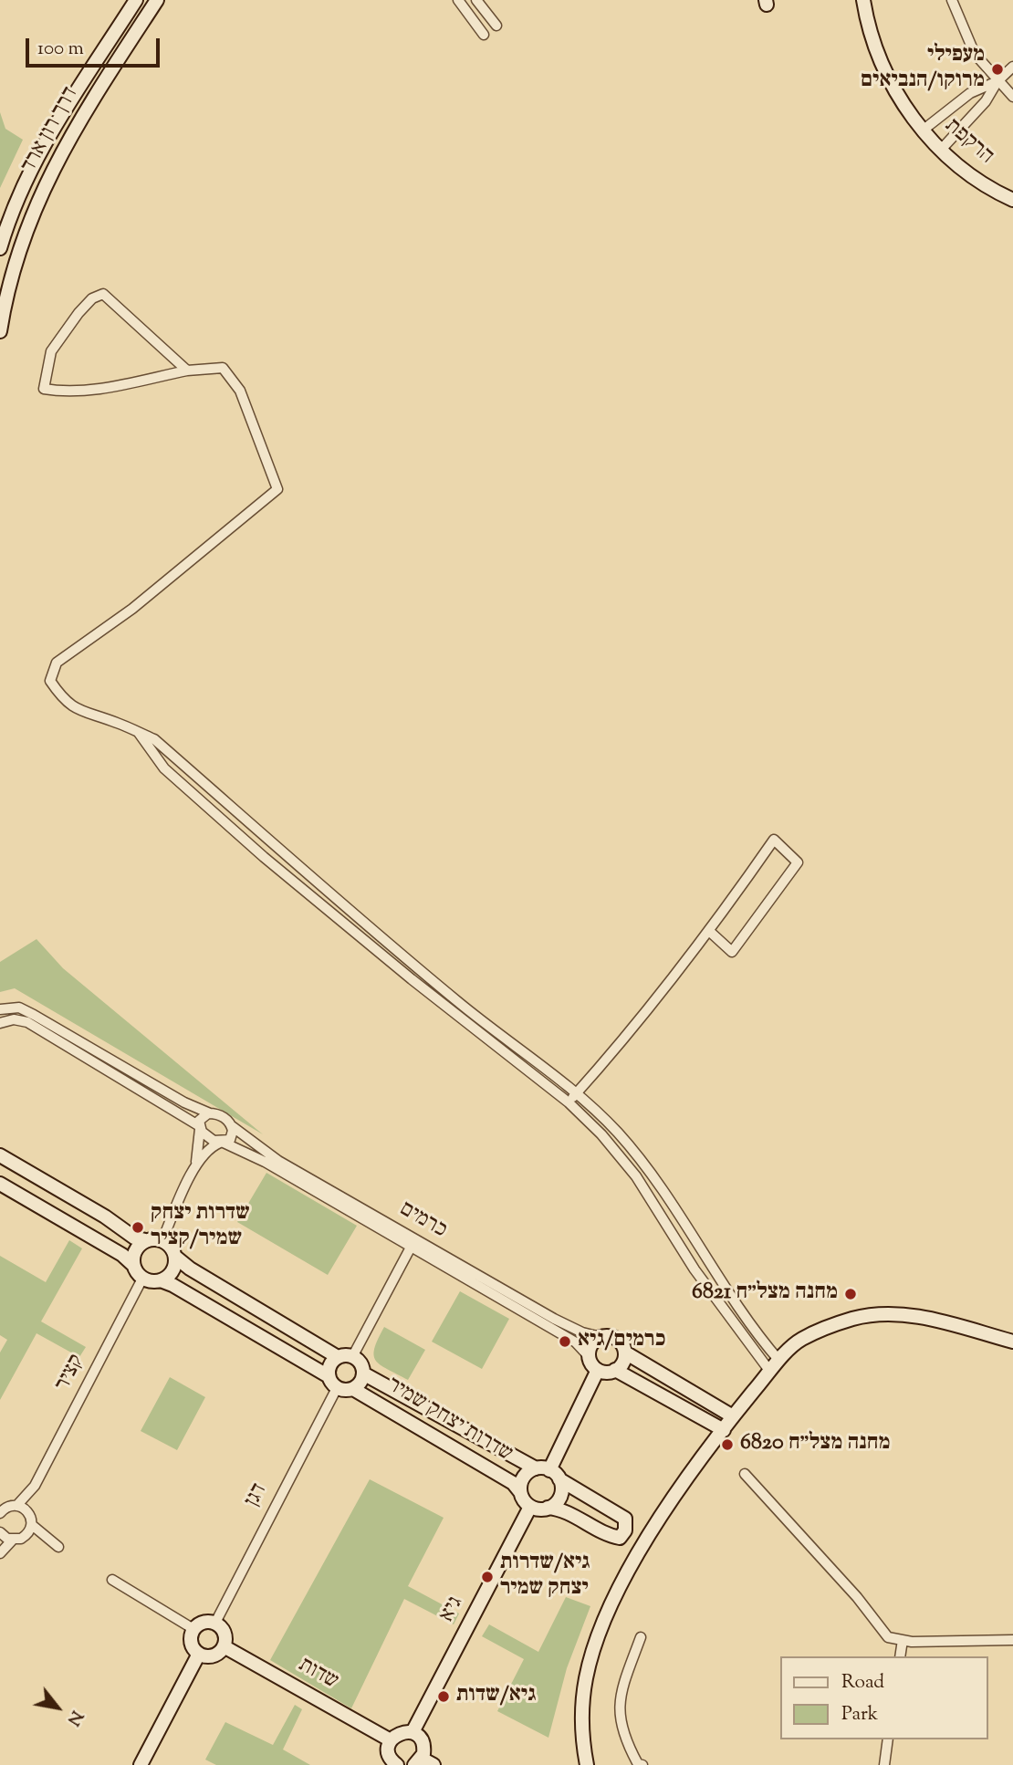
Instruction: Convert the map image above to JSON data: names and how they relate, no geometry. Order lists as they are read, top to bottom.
{
  "streets": {
    "street": [
      "דרך רון ארד",
      "הרקפת",
      "כרמים",
      "קציר",
      "שדרות יצחק שמיר",
      "דגן",
      "גיא",
      "שדות"
    ]
  },
  "crossings": [
    ["שדרות יצחק שמיר", "דגן"],
    ["שדרות יצחק שמיר", "גיא"],
    ["דגן", "שדות"]
  ],
  "places": [
    "מעפילי מרוקו/הנביאים",
    "שדרות יצחק שמיר/קציר",
    "מחנה מצל״ח 6821",
    "כרמים/גיא",
    "מחנה מצל״ח 6820",
    "גיא/שדרות יצחק שמיר",
    "גיא/שדות"
  ],
  "legend": ["Road", "Park"],
  "scale_bar": "100 m",
  "north": "bottom right"
}
